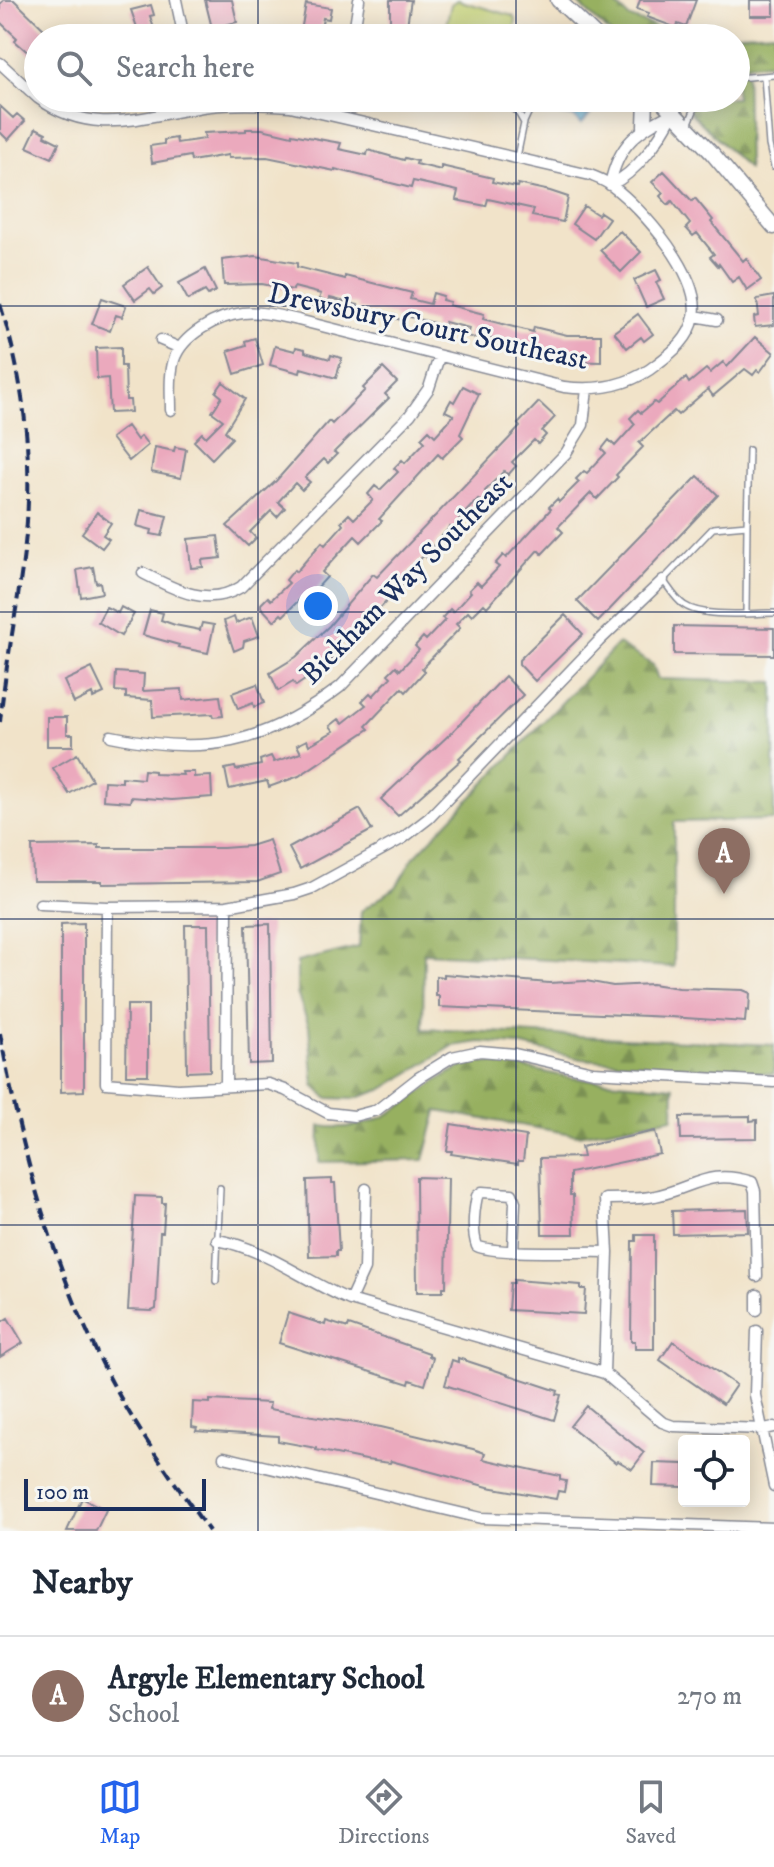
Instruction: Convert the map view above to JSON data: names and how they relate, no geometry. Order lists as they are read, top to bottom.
{
  "streets": {
    "street": ["Drewsbury Court Southeast", "Bickham Way Southeast"]
  },
  "crossings": [
    ["Drewsbury Court Southeast", "Bickham Way Southeast"]
  ],
  "scale_bar": "100 m",
  "page": {
    "search": "Search here",
    "pins": "A",
    "scale": "100 m",
    "heading": "Nearby",
    "list": [
      {
        "mark": "A",
        "name": "Argyle Elementary School",
        "note": "School",
        "value": "270 m"
      }
    ],
    "nav": ["Map", "Directions", "Saved"]
  }
}
